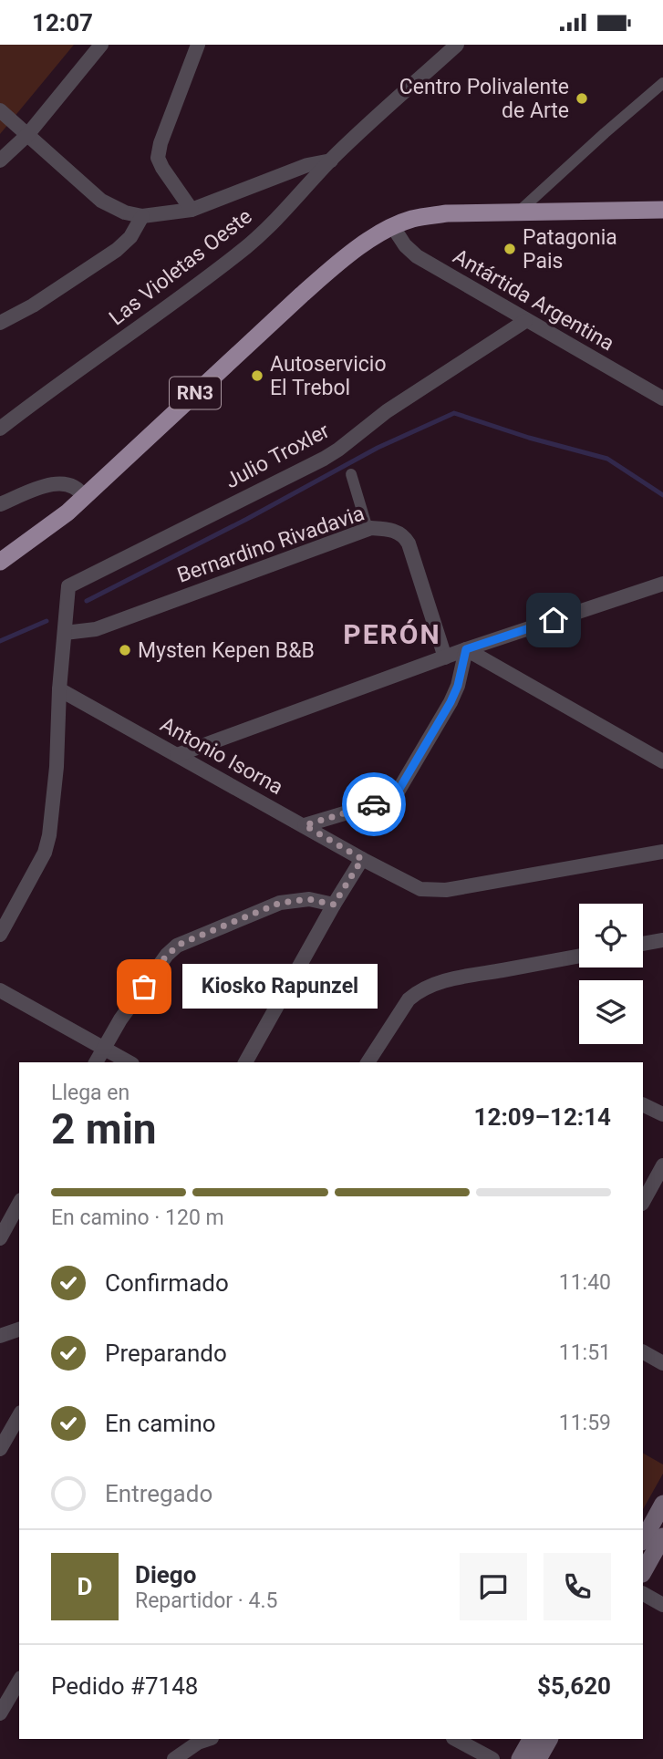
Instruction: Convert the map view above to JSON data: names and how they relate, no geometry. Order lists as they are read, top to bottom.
{
  "streets": {
    "highway": ["RN3"],
    "street": [
      "Las Violetas Oeste",
      "Antártida Argentina",
      "Julio Troxler",
      "Bernardino Rivadavia",
      "Antonio Isorna"
    ]
  },
  "crossings": [
    ["Antártida Argentina", "RN3"],
    ["Antártida Argentina", "Julio Troxler"],
    ["Julio Troxler", "Bernardino Rivadavia"]
  ],
  "districts": ["PERÓN"],
  "places": [
    "Centro Polivalente de Arte",
    "Patagonia Pais",
    "Autoservicio El Trebol",
    "Mysten Kepen B&B",
    "Kiosko Rapunzel"
  ],
  "page": {
    "status": "12:07",
    "bubble": "Kiosko Rapunzel",
    "heading": ["2 min", "Llega en", "12:09–12:14"],
    "panel": [
      "Diego",
      "Repartidor · 4.5",
      "Pedido #7148",
      "$5,620"
    ],
    "bar": "En camino · 120 m",
    "list": [
      ["Confirmado", "11:40"],
      ["Preparando", "11:51"],
      ["En camino", "11:59"],
      "Entregado"
    ],
    "round": "D"
  }
}
